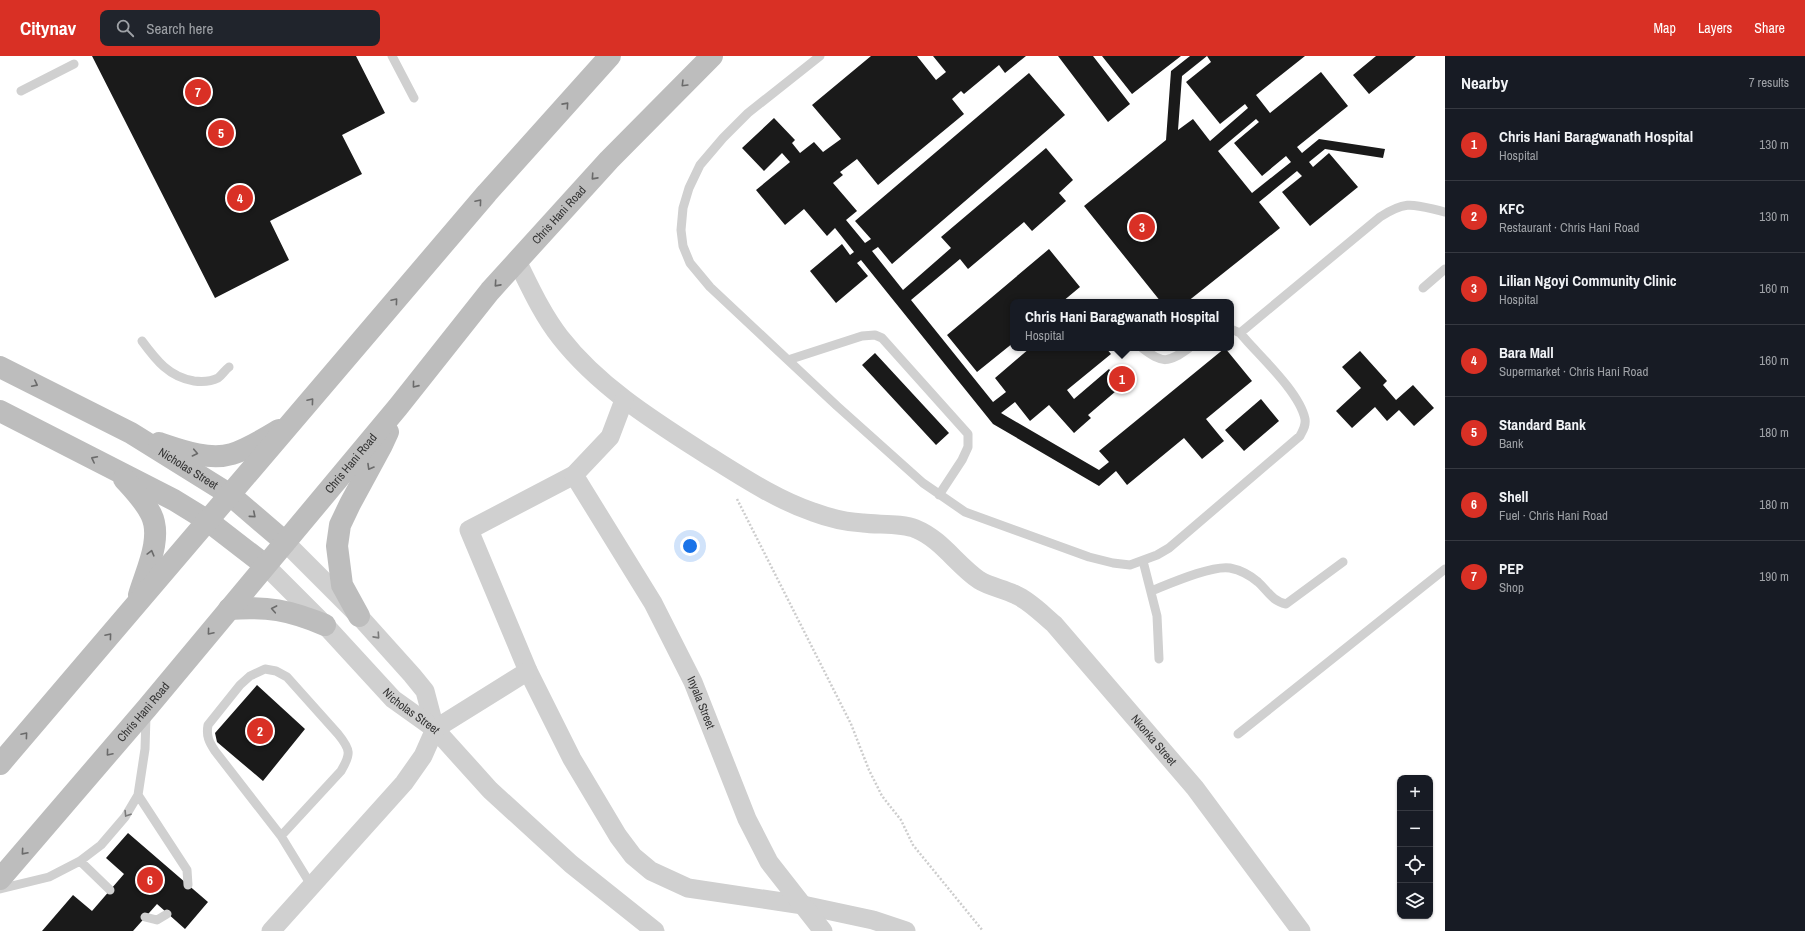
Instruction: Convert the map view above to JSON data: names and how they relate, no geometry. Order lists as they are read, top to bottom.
{
  "streets": {
    "main road": ["Chris Hani Road", "Nicholas Street"],
    "street": ["Inyala Street", "Nkonka Street"]
  },
  "crossings": [
    ["Chris Hani Road", "Nicholas Street"],
    ["Chris Hani Road", "Nkonka Street"]
  ],
  "page": {
    "header": "Citynav",
    "search": "Search here",
    "nav": ["Map", "Layers", "Share"],
    "heading": ["Nearby", "7 results"],
    "pins": [
      "7",
      "5",
      "4",
      "3",
      "1",
      "2",
      "6"
    ],
    "list": [
      {
        "mark": "1",
        "name": "Chris Hani Baragwanath Hospital",
        "note": "Hospital",
        "value": "130 m"
      },
      {
        "mark": "2",
        "name": "KFC",
        "note": "Restaurant · Chris Hani Road",
        "value": "130 m"
      },
      {
        "mark": "3",
        "name": "Lilian Ngoyi Community Clinic",
        "note": "Hospital",
        "value": "160 m"
      },
      {
        "mark": "4",
        "name": "Bara Mall",
        "note": "Supermarket · Chris Hani Road",
        "value": "160 m"
      },
      {
        "mark": "5",
        "name": "Standard Bank",
        "note": "Bank",
        "value": "180 m"
      },
      {
        "mark": "6",
        "name": "Shell",
        "note": "Fuel · Chris Hani Road",
        "value": "180 m"
      },
      {
        "mark": "7",
        "name": "PEP",
        "note": "Shop",
        "value": "190 m"
      }
    ],
    "popup": ["Chris Hani Baragwanath Hospital", "Hospital"],
    "map_buttons": ["+", "−"]
  }
}
